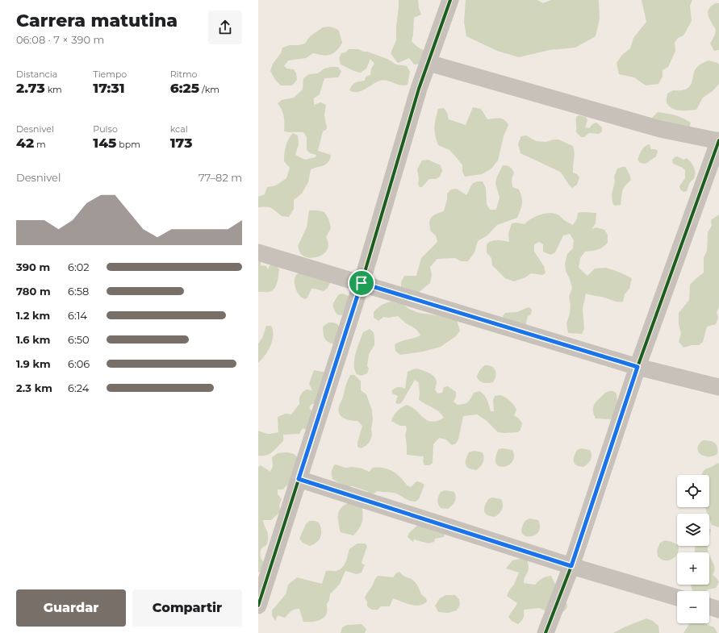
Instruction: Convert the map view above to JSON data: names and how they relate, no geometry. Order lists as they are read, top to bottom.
{
  "page": {
    "heading": ["Carrera matutina", "06:08 · 7 × 390 m"],
    "stats": [
      ["Distancia", "2.73 km"],
      ["Tiempo", "17:31"],
      ["Ritmo", "6:25 /km"],
      ["Desnivel", "42 m"],
      ["Pulso", "145 bpm"],
      ["kcal", "173"]
    ],
    "chart": ["Desnivel", "77–82 m"],
    "list": [
      {
        "name": "390 m",
        "note": "6:02"
      },
      {
        "name": "780 m",
        "note": "6:58"
      },
      {
        "name": "1.2 km",
        "note": "6:14"
      },
      {
        "name": "1.6 km",
        "note": "6:50"
      },
      {
        "name": "1.9 km",
        "note": "6:06"
      },
      {
        "name": "2.3 km",
        "note": "6:24"
      }
    ],
    "map_buttons": ["+", "−"],
    "buttons": ["Guardar", "Compartir"]
  }
}
